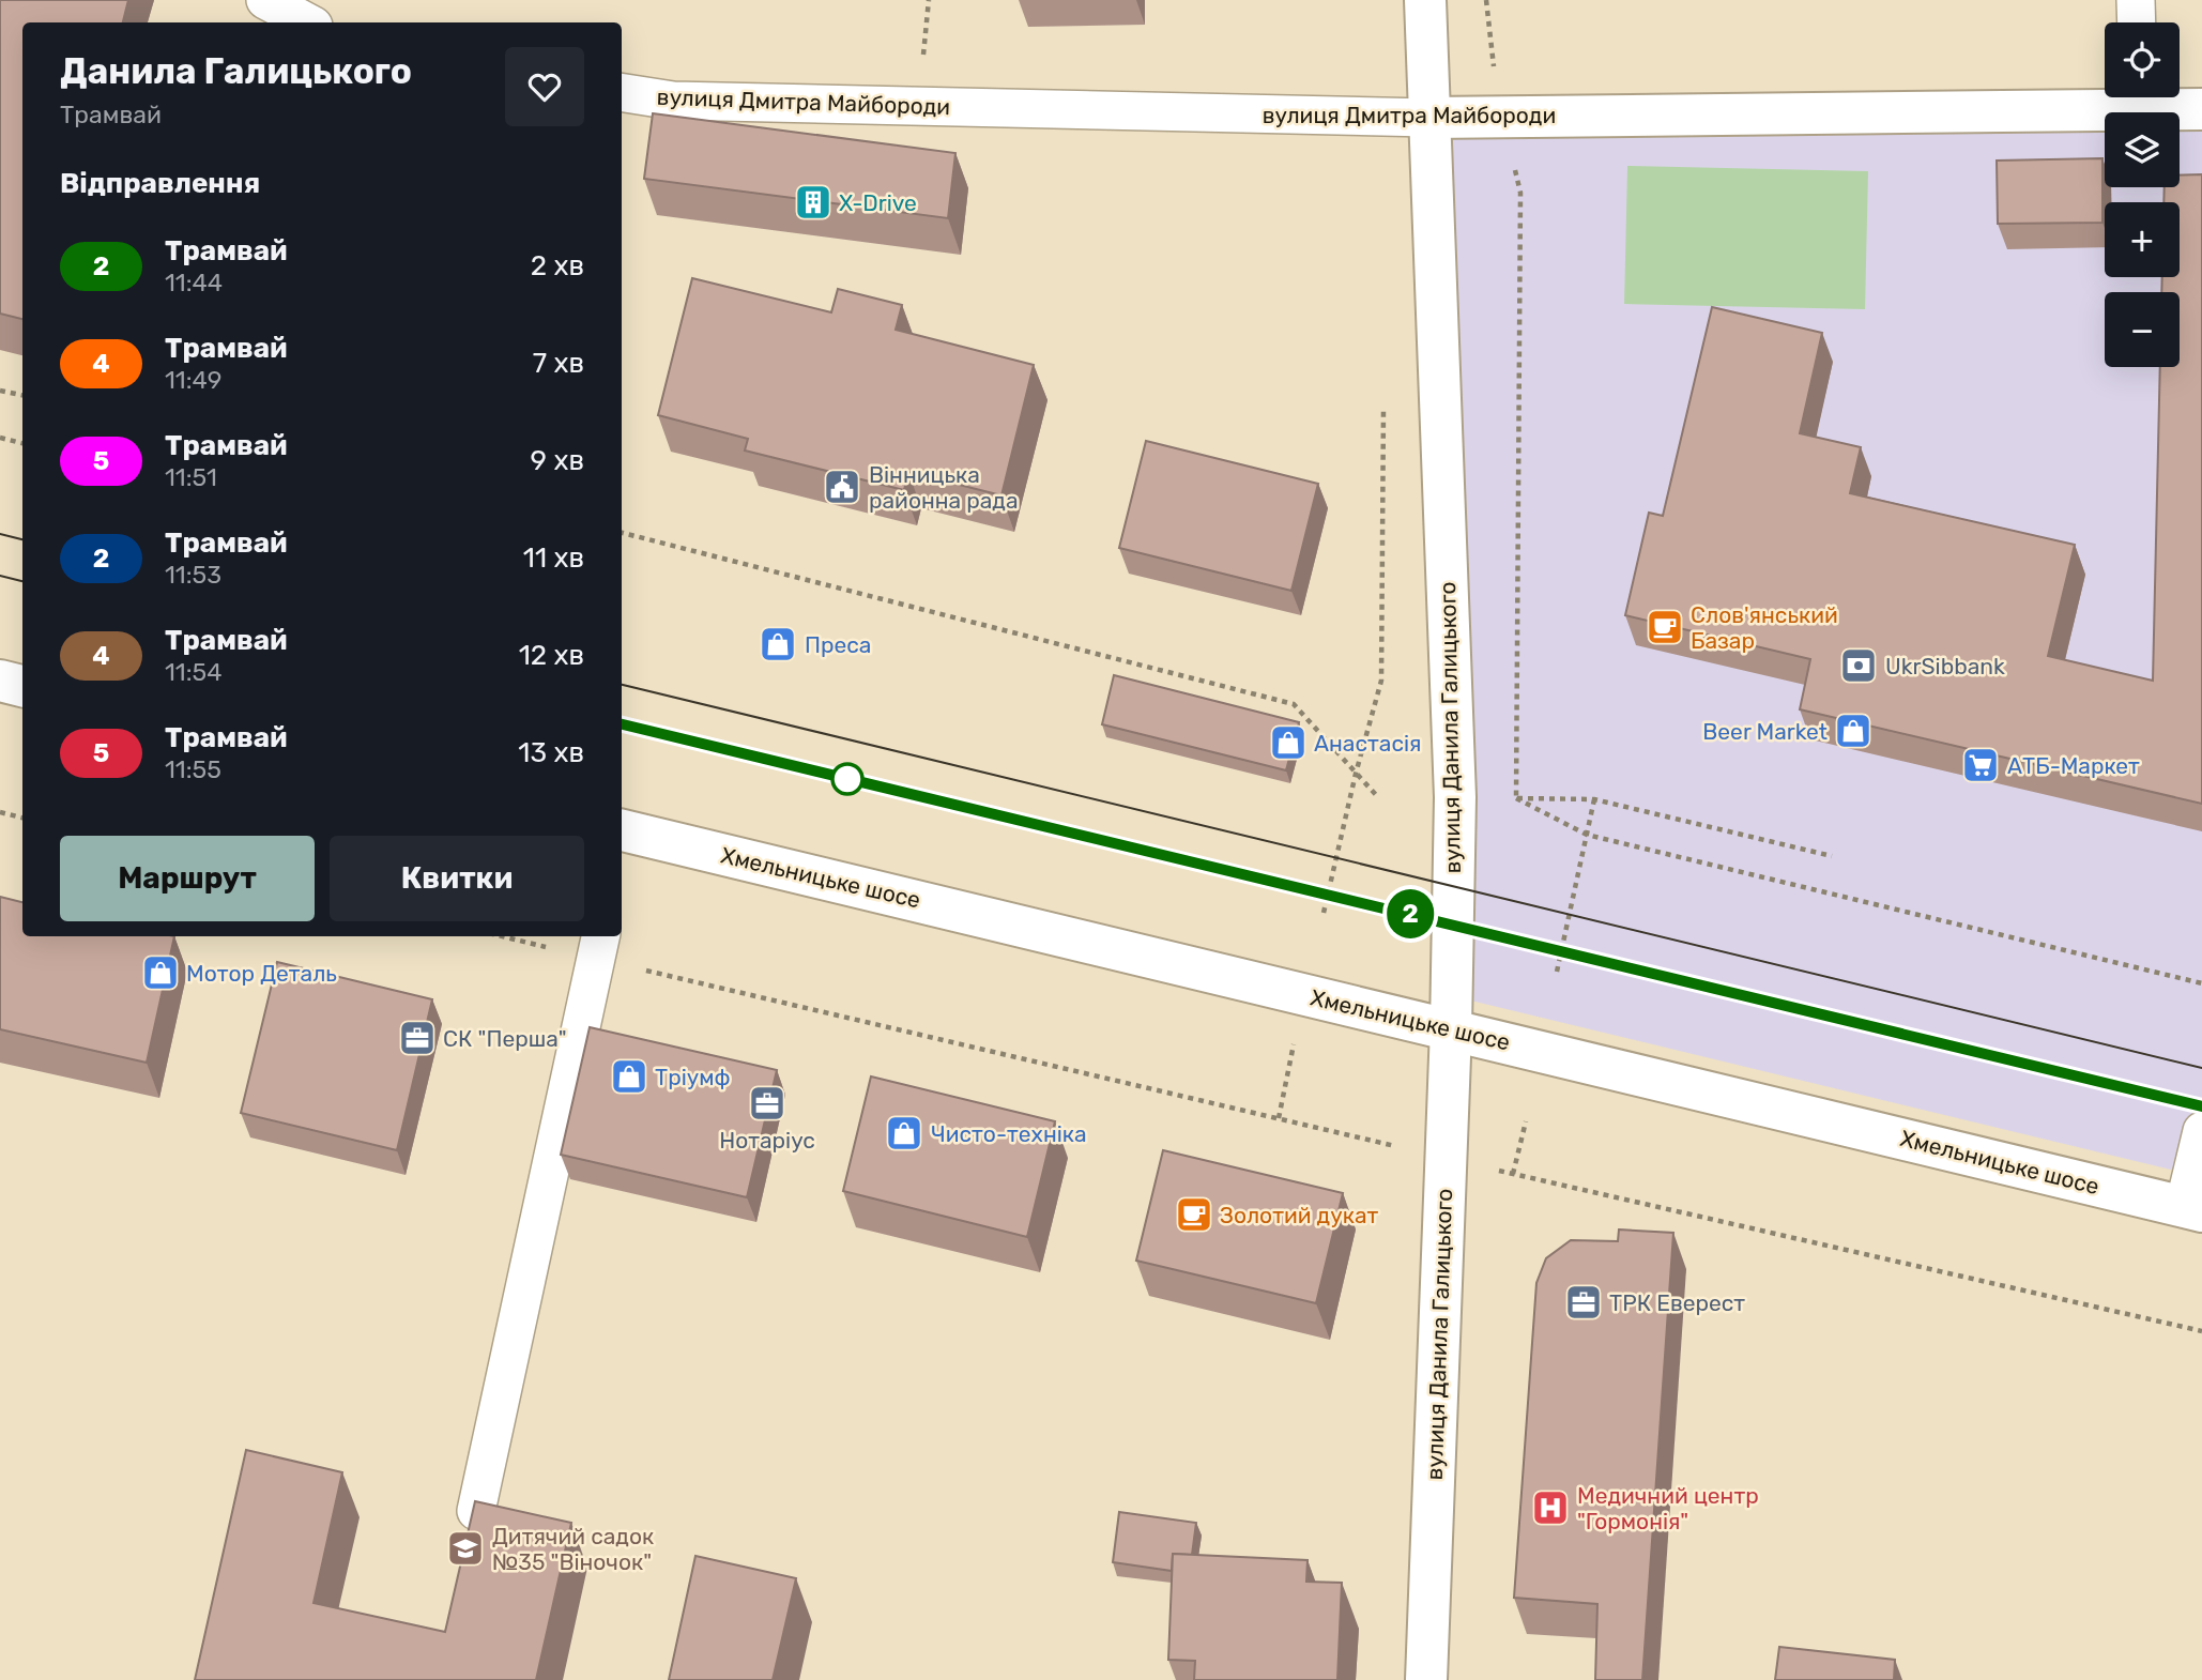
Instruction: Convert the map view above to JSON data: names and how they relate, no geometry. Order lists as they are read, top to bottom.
{
  "streets": {
    "main road": ["вулиця Дмитра Майбороди", "вулиця Данила Галицького", "Хмельницьке шосе"]
  },
  "crossings": [
    ["вулиця Дмитра Майбороди", "вулиця Данила Галицького"],
    ["вулиця Данила Галицького", "Хмельницьке шосе"]
  ],
  "places": {
    "building": ["X-Drive"],
    "public building": ["Вінницька районна рада"],
    "cafe": ["Слов'янський Базар", "Золотий дукат"],
    "shop": [
      "Преса",
      "Beer Market",
      "Анастасія",
      "Мотор Деталь",
      "Тріумф",
      "Чисто-техніка"
    ],
    "bank": ["UkrSibbank"],
    "supermarket": ["АТБ-Маркет"],
    "office": ["СК \"Перша\"", "Нотаріус", "ТРК Еверест"],
    "hospital": ["Медичний центр \"Гормонія\""],
    "school or university": ["Дитячий садок №35 \"Віночок\""]
  },
  "lines": ["tram line 2"],
  "page": {
    "on_map": "2",
    "map_buttons": ["+", "−"],
    "heading": [
      ["Данила Галицького", "Трамвай"],
      "Відправлення"
    ],
    "list": [
      {
        "mark": "2",
        "name": "Трамвай",
        "note": "11:44",
        "value": "2 хв"
      },
      {
        "mark": "4",
        "name": "Трамвай",
        "note": "11:49",
        "value": "7 хв"
      },
      {
        "mark": "5",
        "name": "Трамвай",
        "note": "11:51",
        "value": "9 хв"
      },
      {
        "mark": "2",
        "name": "Трамвай",
        "note": "11:53",
        "value": "11 хв"
      },
      {
        "mark": "4",
        "name": "Трамвай",
        "note": "11:54",
        "value": "12 хв"
      },
      {
        "mark": "5",
        "name": "Трамвай",
        "note": "11:55",
        "value": "13 хв"
      }
    ],
    "buttons": ["Маршрут", "Квитки"]
  }
}
